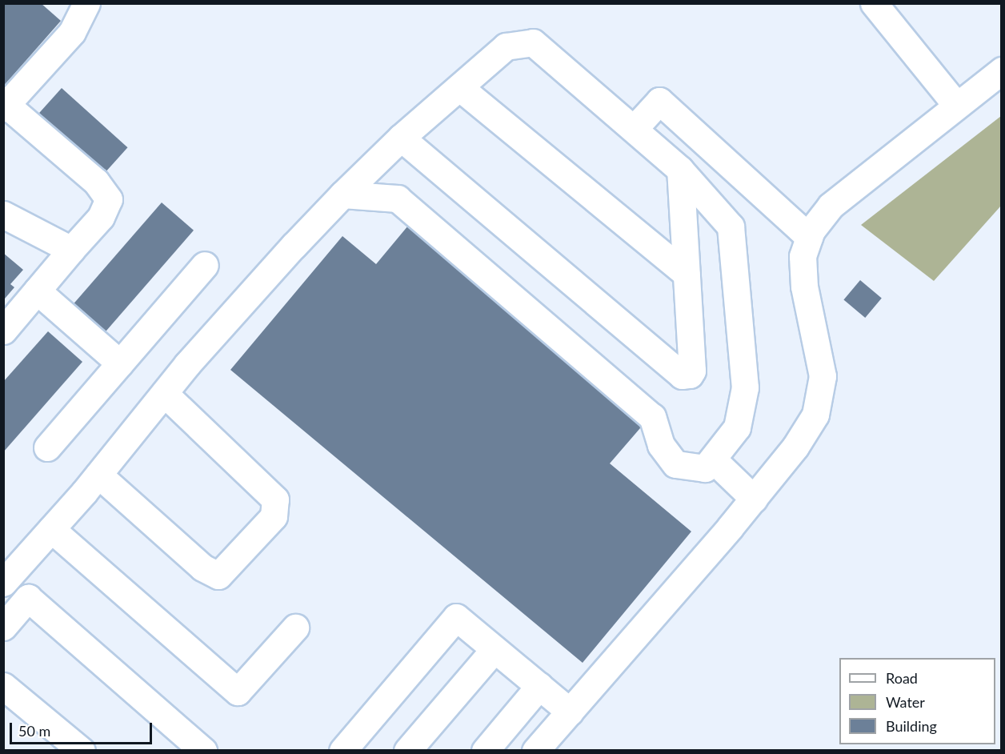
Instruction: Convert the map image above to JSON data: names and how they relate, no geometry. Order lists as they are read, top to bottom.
{
  "legend": ["Road", "Water", "Building"],
  "scale_bar": "50 m"
}
